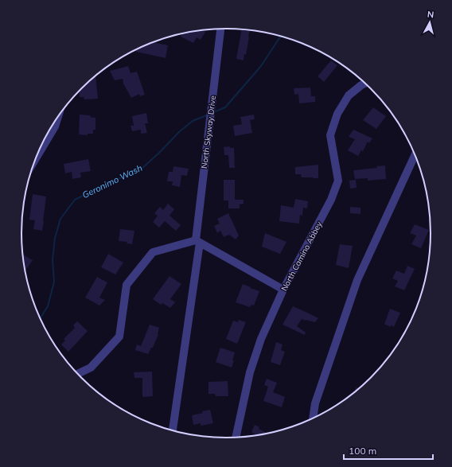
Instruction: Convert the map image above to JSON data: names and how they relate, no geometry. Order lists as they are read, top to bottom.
{
  "streets": {
    "street": ["North Skyway Drive", "North Camino Abbey"]
  },
  "water": ["Geronimo Wash"],
  "scale_bar": "100 m",
  "north": "top"
}
